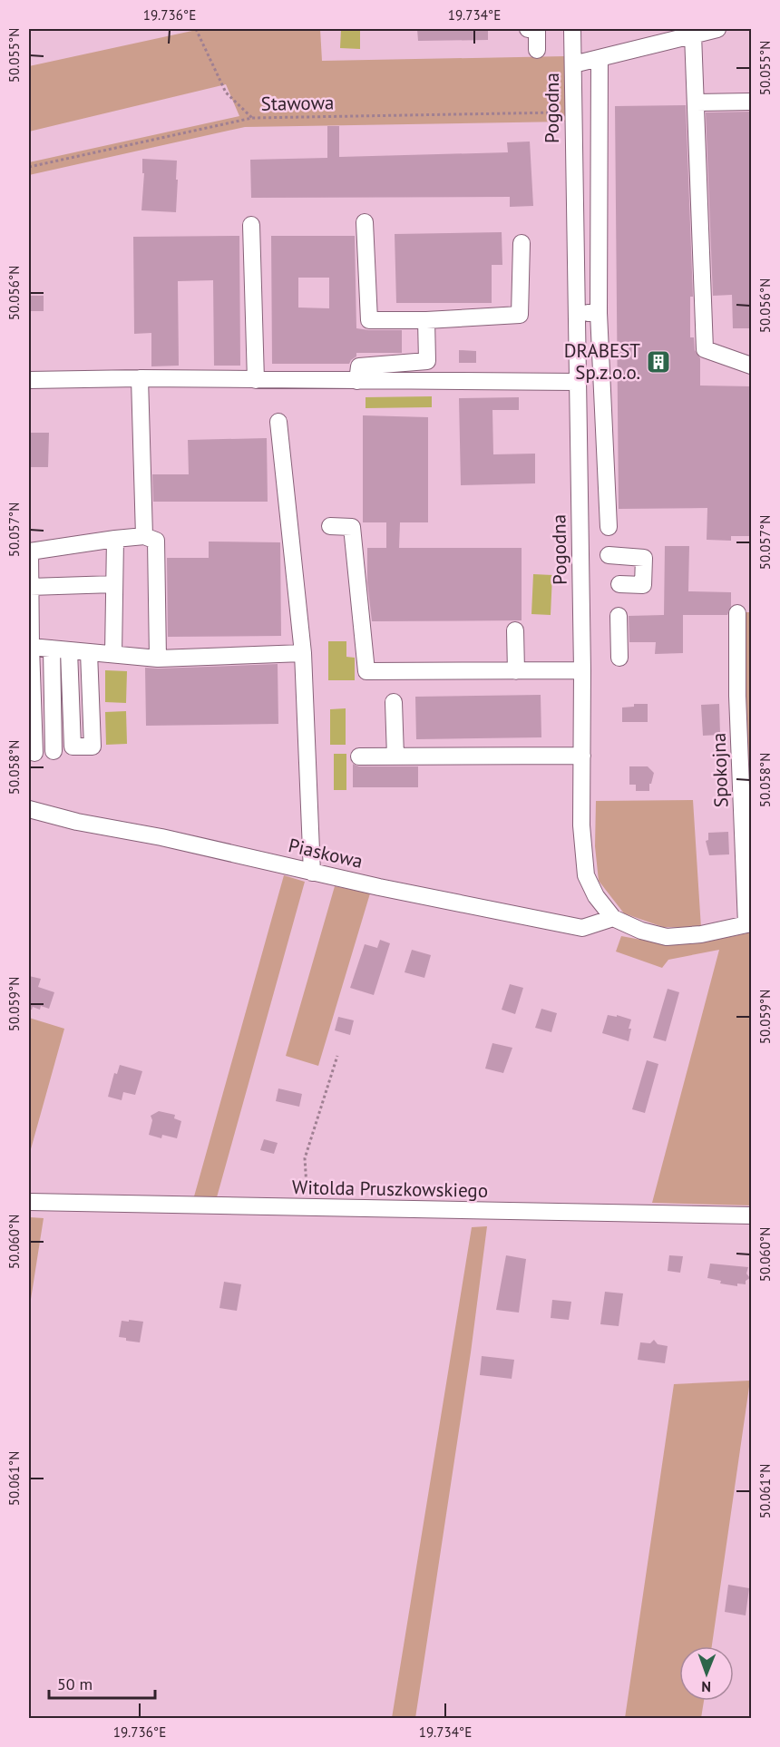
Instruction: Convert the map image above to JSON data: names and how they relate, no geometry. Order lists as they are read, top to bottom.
{
  "streets": {
    "street": [
      "Pogodna",
      "Spokojna",
      "Piaskowa",
      "Witolda Pruszkowskiego"
    ],
    "path": ["Stawowa"]
  },
  "crossings": [
    ["Stawowa", "Pogodna"],
    ["Pogodna", "Spokojna"],
    ["Pogodna", "Piaskowa"]
  ],
  "places": {
    "building": ["DRABEST Sp.z.o.o."]
  },
  "scale_bar": "50 m",
  "north": "bottom",
  "coordinates": [
    "19.736°E",
    "19.734°E",
    "50.055°N",
    "50.056°N",
    "50.057°N",
    "50.058°N",
    "50.059°N",
    "50.060°N",
    "50.061°N"
  ]
}
